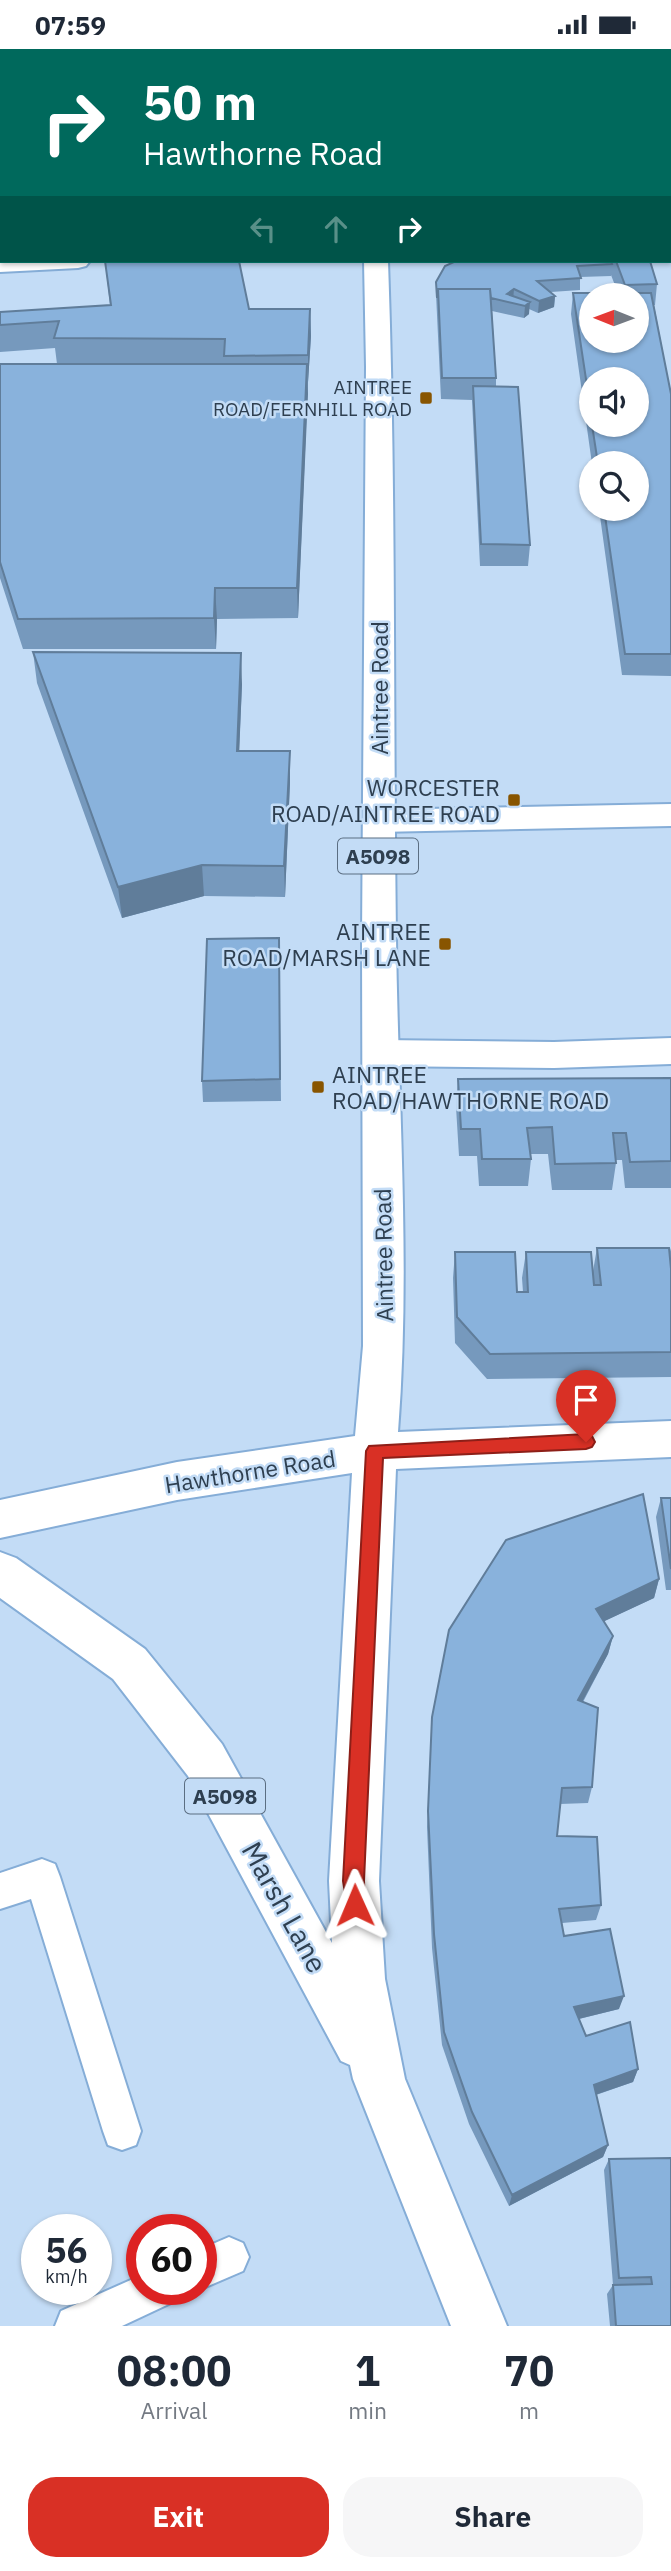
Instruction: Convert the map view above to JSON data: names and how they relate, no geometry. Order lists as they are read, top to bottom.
{
  "streets": {
    "main road": [
      "Aintree Road",
      "A5098",
      "Hawthorne Road",
      "Marsh Lane"
    ]
  },
  "crossings": [
    ["Aintree Road", "Hawthorne Road"],
    ["Aintree Road", "Marsh Lane"],
    ["Hawthorne Road", "Marsh Lane"]
  ],
  "places": {
    "transit": [
      "AINTREE ROAD/FERNHILL ROAD",
      "WORCESTER ROAD/AINTREE ROAD",
      "AINTREE ROAD/MARSH LANE",
      "AINTREE ROAD/HAWTHORNE ROAD"
    ]
  },
  "north": "left",
  "page": {
    "status": "07:59",
    "turn": ["50 m", "Hawthorne Road"],
    "speed": "56 km/h",
    "limit": "60",
    "eta": [
      "08:00",
      "Arrival",
      "1",
      "min",
      "70",
      "m"
    ],
    "buttons": ["Exit", "Share"]
  }
}
